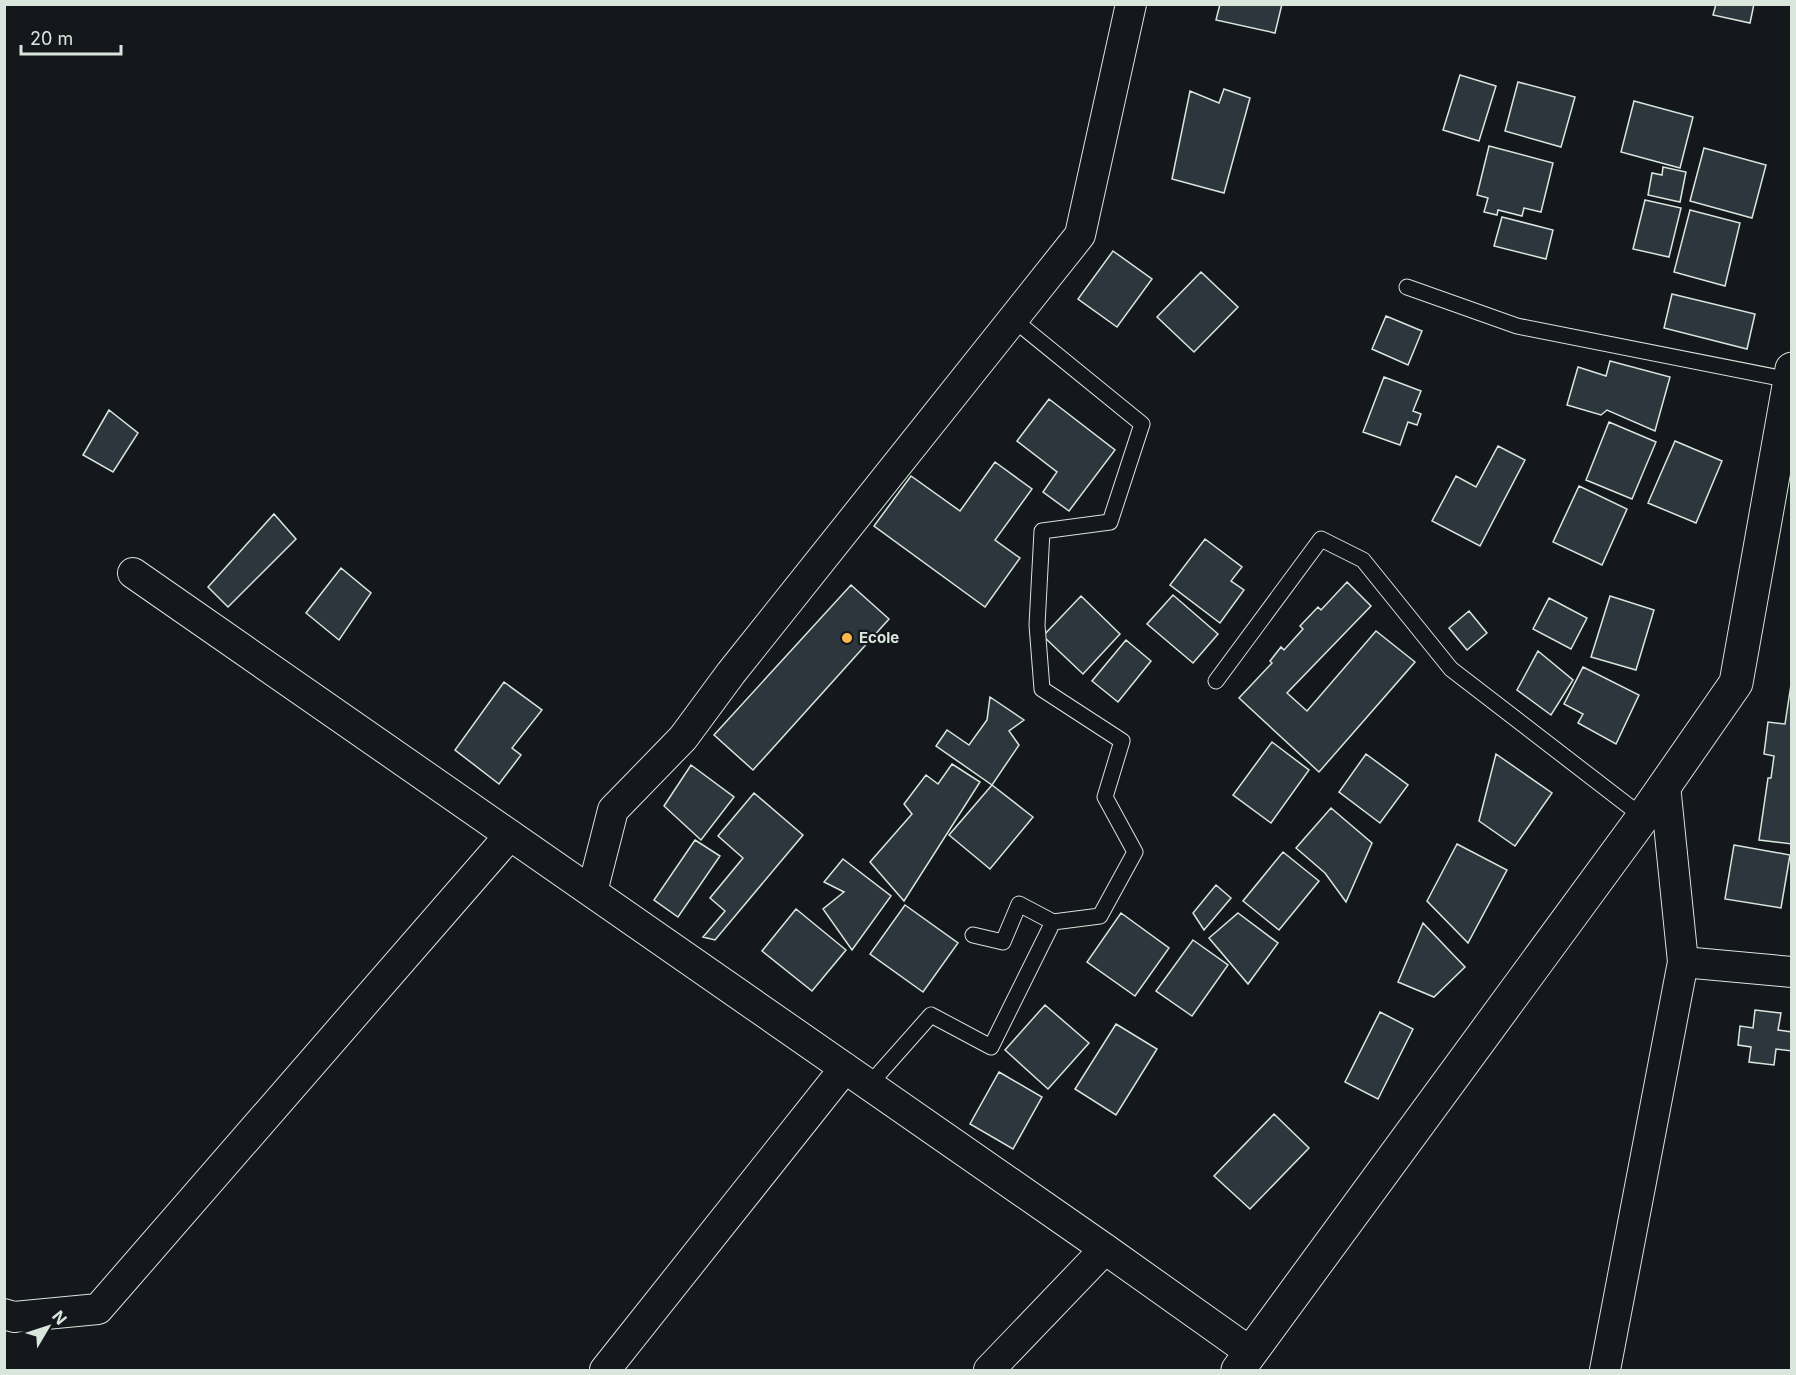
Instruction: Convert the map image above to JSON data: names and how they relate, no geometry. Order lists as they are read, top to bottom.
{
  "places": ["Ecole"],
  "scale_bar": "20 m",
  "north": "top right"
}
